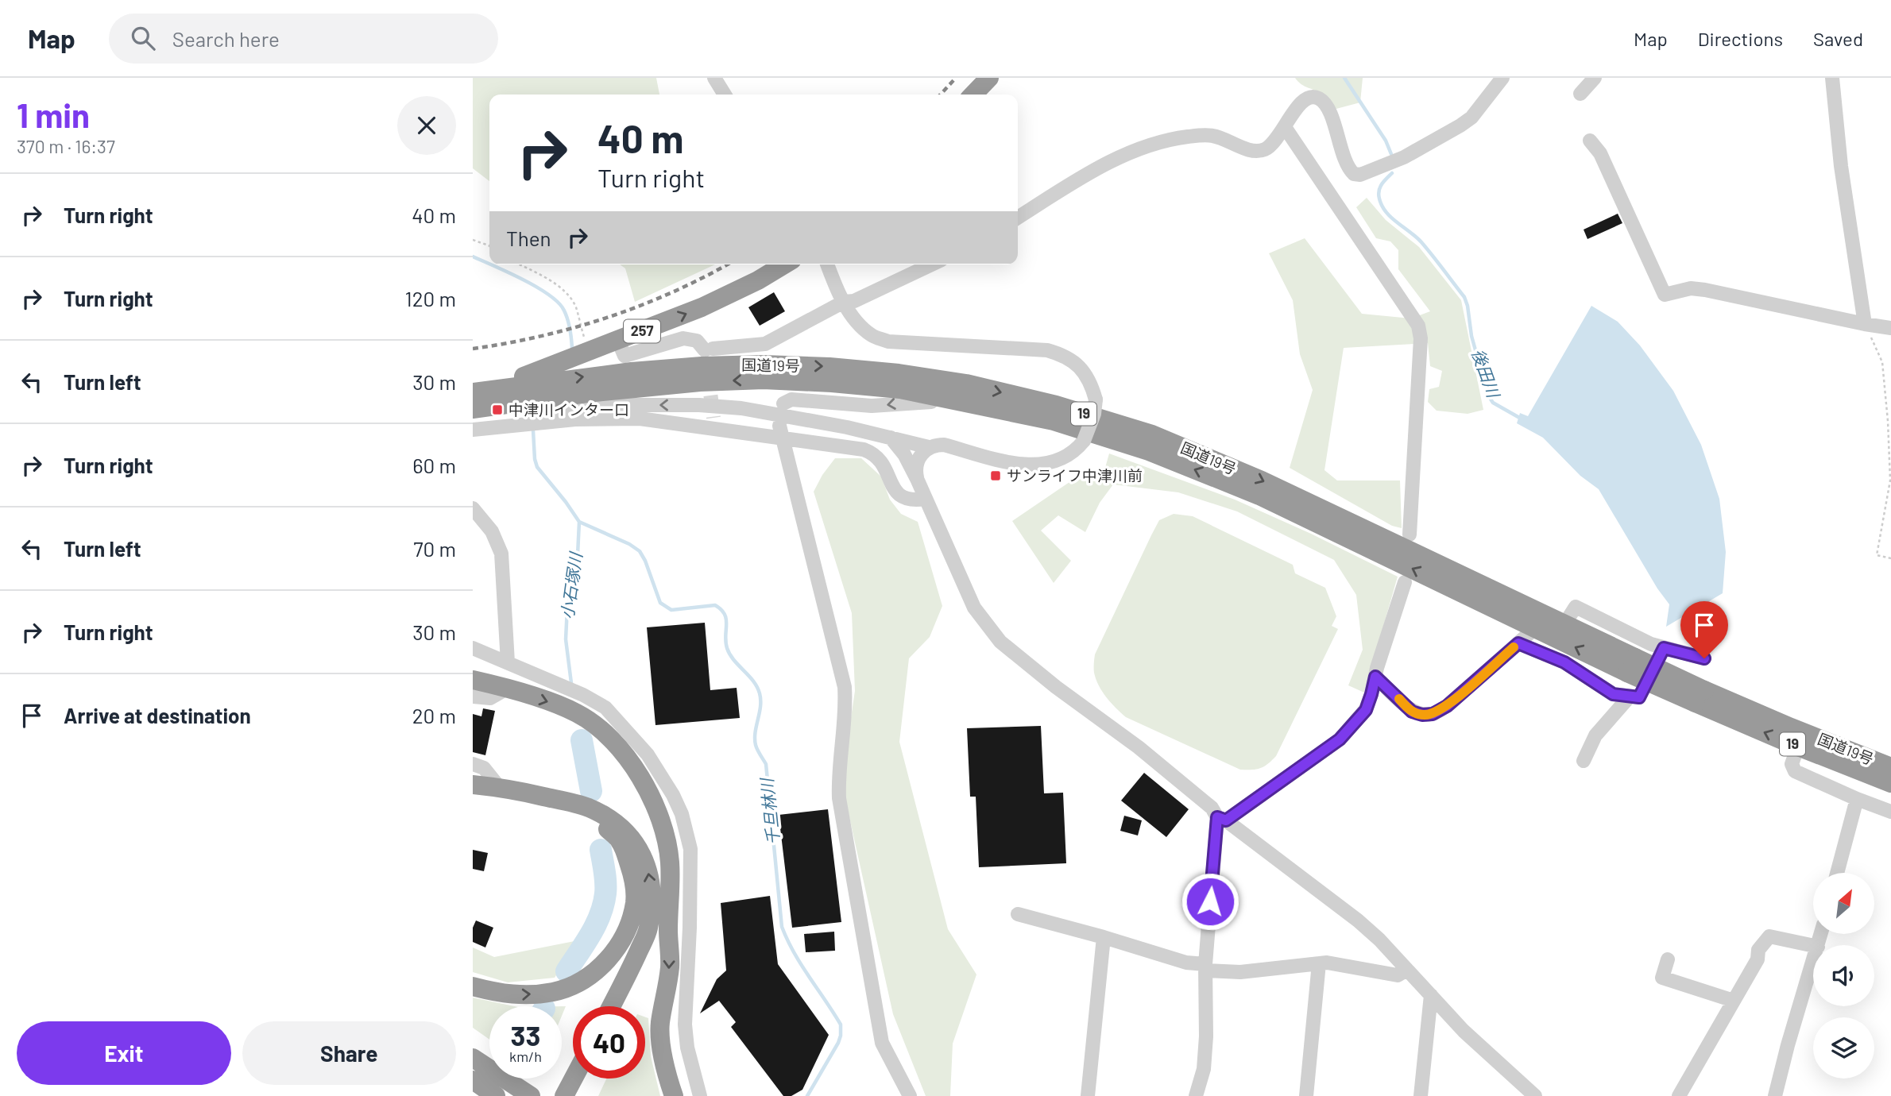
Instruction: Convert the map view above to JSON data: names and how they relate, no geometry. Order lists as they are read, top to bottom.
{
  "streets": {
    "highway": ["257", "国道19号", "19"]
  },
  "crossings": [
    ["257", "国道19号"]
  ],
  "water": ["後田川", "小石塚川", "千旦林川"],
  "places": {
    "transit": ["中津川インター口", "サンライフ中津川前"]
  },
  "north": "top right",
  "page": {
    "header": "Map",
    "search": "Search here",
    "nav": ["Map", "Directions", "Saved"],
    "heading": ["1 min", "370 m · 16:37"],
    "turn": ["40 m", "Turn right"],
    "list": [
      {
        "name": "Turn right",
        "value": "40 m"
      },
      {
        "name": "Turn right",
        "value": "120 m"
      },
      {
        "name": "Turn left",
        "value": "30 m"
      },
      {
        "name": "Turn right",
        "value": "60 m"
      },
      {
        "name": "Turn left",
        "value": "70 m"
      },
      {
        "name": "Turn right",
        "value": "30 m"
      },
      {
        "name": "Arrive at destination",
        "value": "20 m"
      }
    ],
    "then": "Then",
    "speed": "33 km/h",
    "limit": "40",
    "buttons": ["Exit", "Share"]
  }
}
